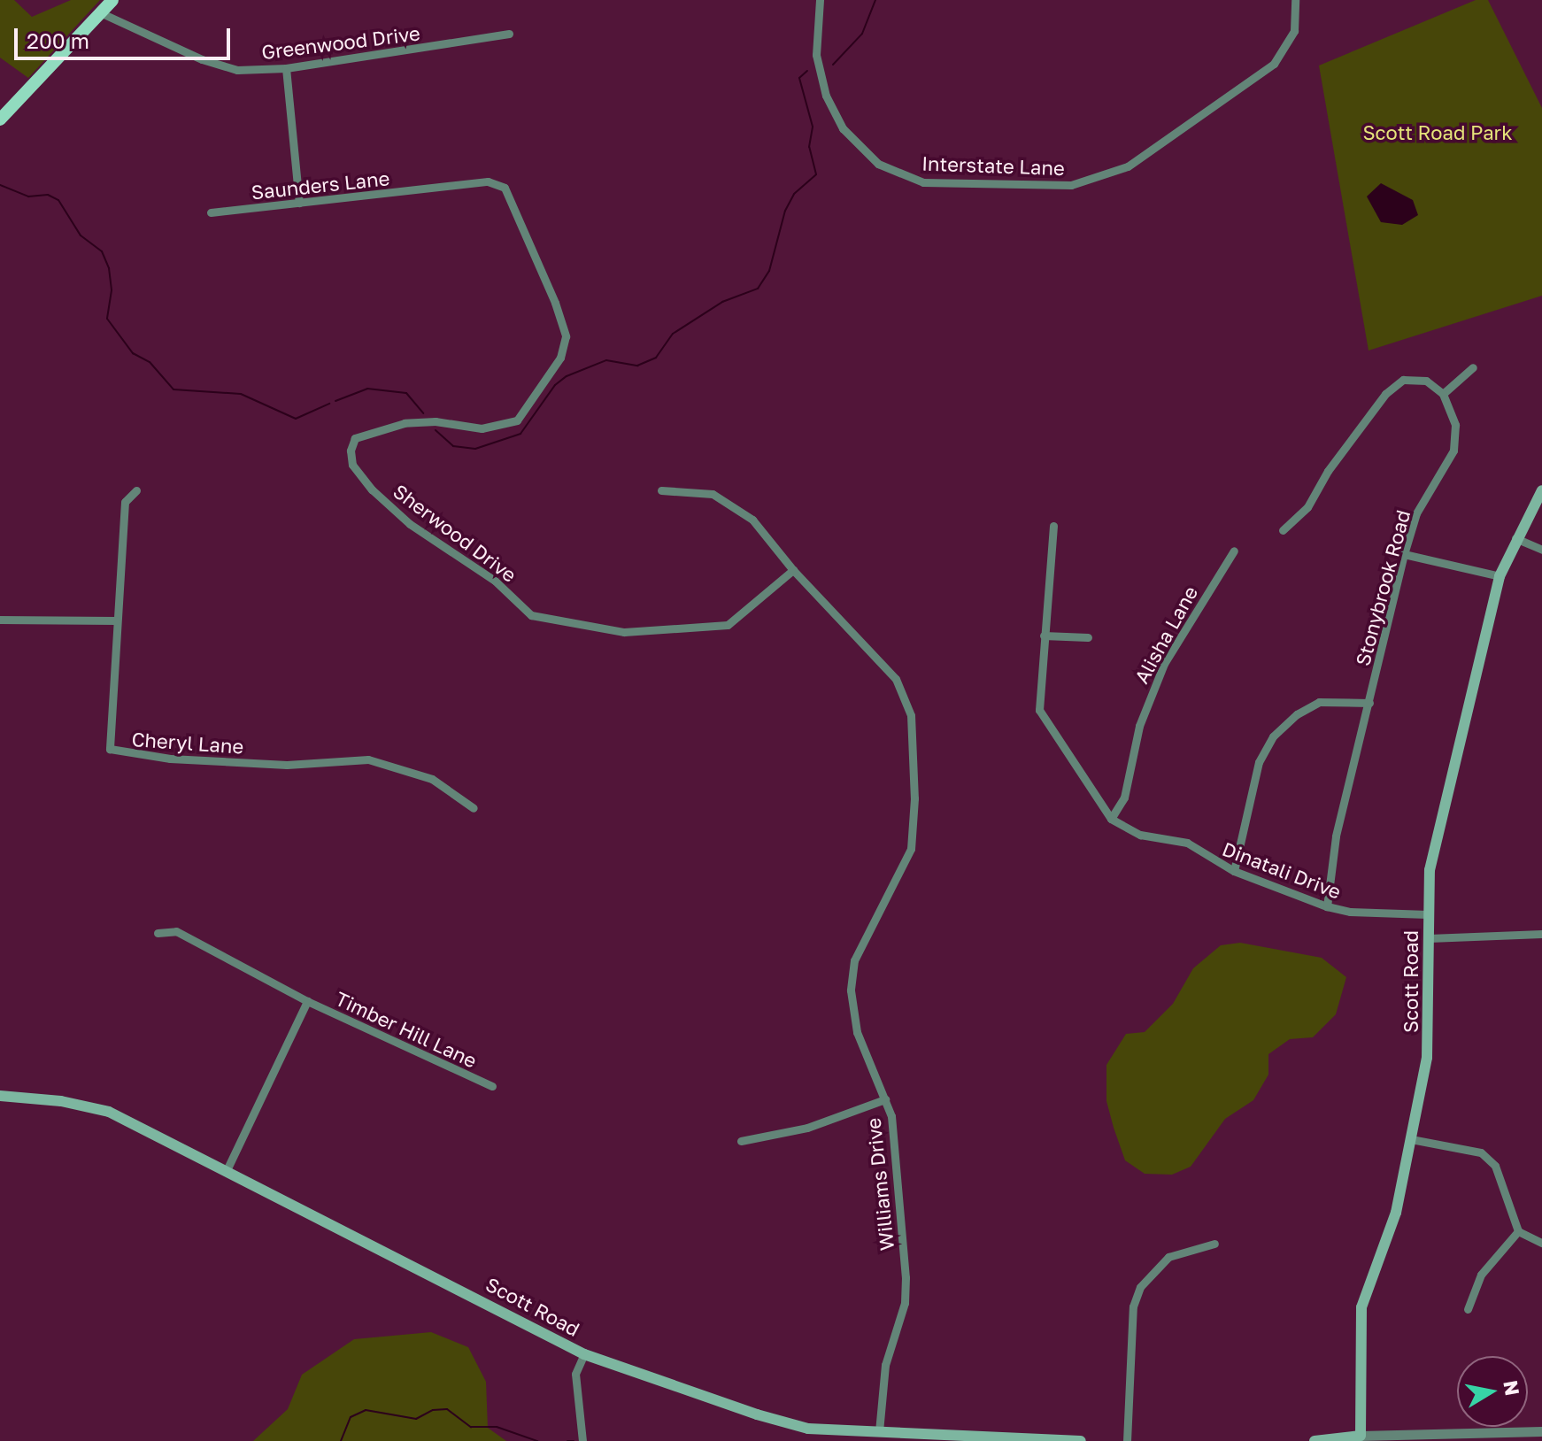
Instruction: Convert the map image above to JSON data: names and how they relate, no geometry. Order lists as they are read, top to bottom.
{
  "streets": {
    "main road": ["Scott Road"],
    "street": [
      "Greenwood Drive",
      "Interstate Lane",
      "Saunders Lane",
      "Sherwood Drive",
      "Stonybrook Road",
      "Alisha Lane",
      "Cheryl Lane",
      "Dinatali Drive",
      "Timber Hill Lane",
      "Williams Drive"
    ]
  },
  "crossings": [
    ["Saunders Lane", "Sherwood Drive"],
    ["Sherwood Drive", "Williams Drive"],
    ["Stonybrook Road", "Dinatali Drive"],
    ["Alisha Lane", "Dinatali Drive"],
    ["Dinatali Drive", "Scott Road"],
    ["Scott Road", "Timber Hill Lane"],
    ["Scott Road", "Williams Drive"]
  ],
  "parks": ["Scott Road Park"],
  "scale_bar": "200 m",
  "north": "right"
}
